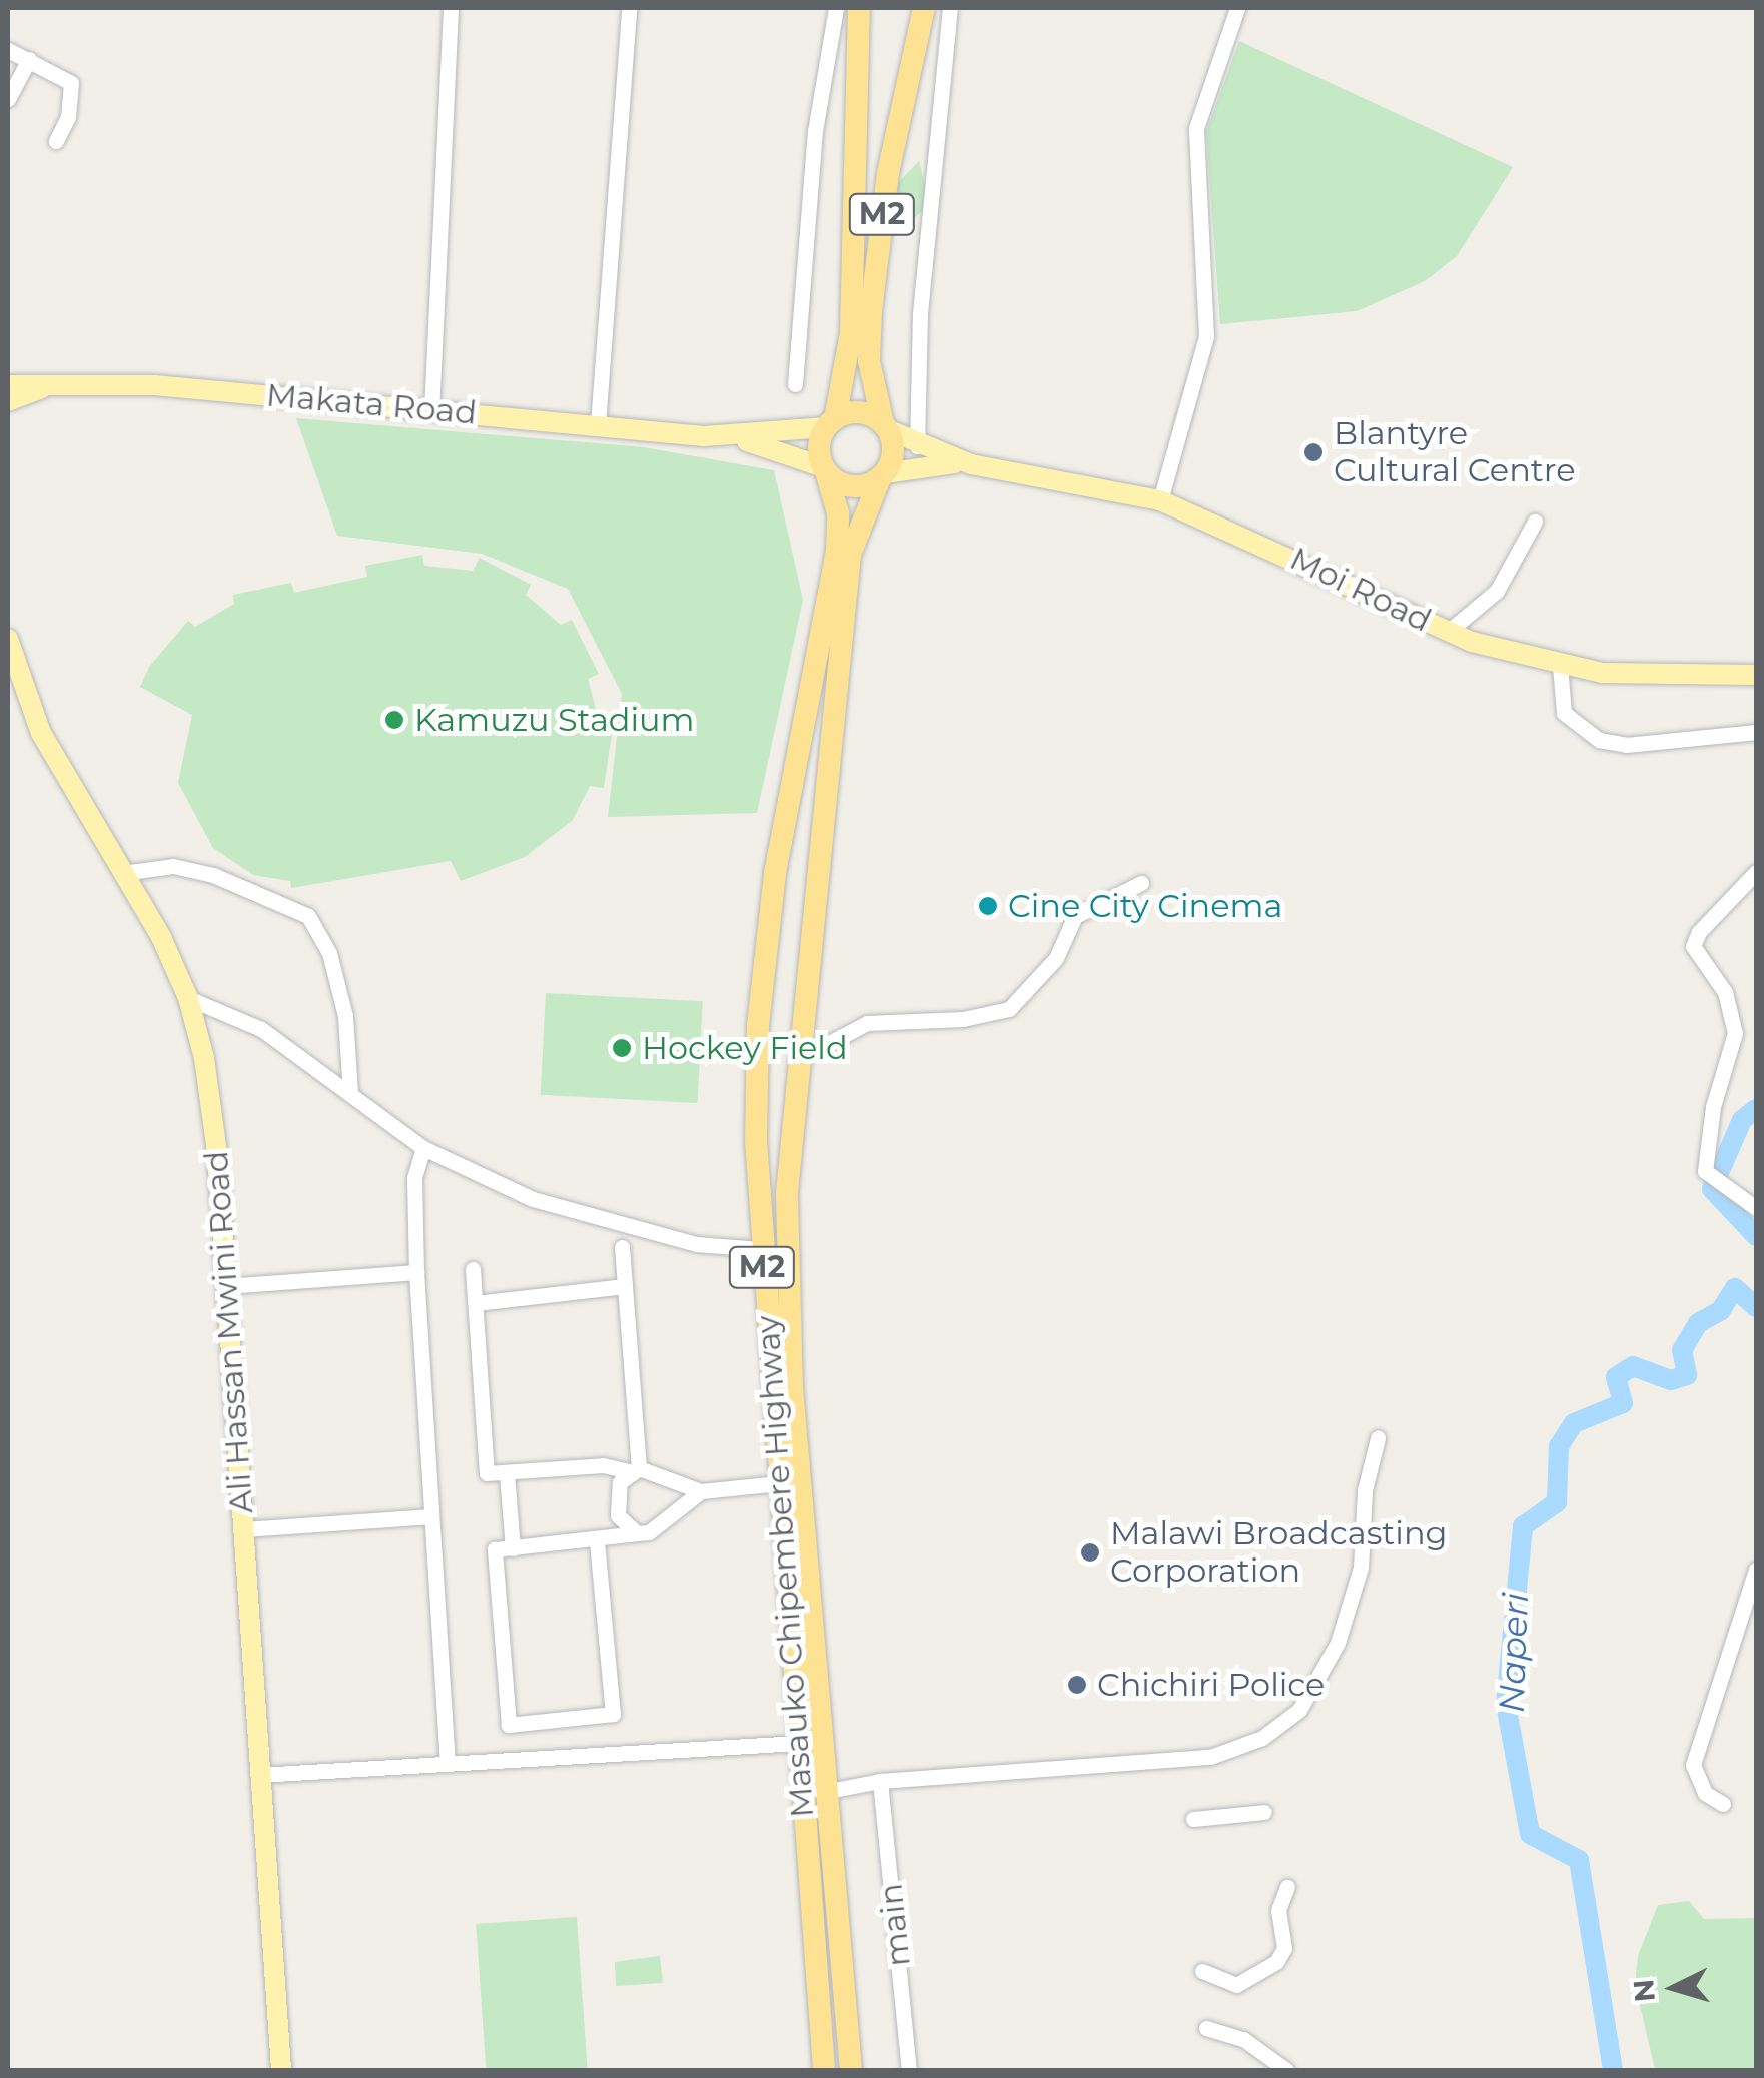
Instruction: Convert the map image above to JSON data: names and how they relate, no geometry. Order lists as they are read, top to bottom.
{
  "streets": {
    "highway": ["M2", "Masauko Chipembere Highway"],
    "main road": ["Makata Road", "Moi Road", "Ali Hassan Mwini Road"],
    "street": ["main"]
  },
  "crossings": [
    ["M2", "Makata Road"],
    ["M2", "Masauko Chipembere Highway"],
    ["Makata Road", "Masauko Chipembere Highway"]
  ],
  "water": ["Naperi"],
  "places": [
    "Blantyre Cultural Centre",
    "Kamuzu Stadium",
    "Cine City Cinema",
    "Hockey Field",
    "Malawi Broadcasting Corporation",
    "Chichiri Police"
  ],
  "north": "left"
}
